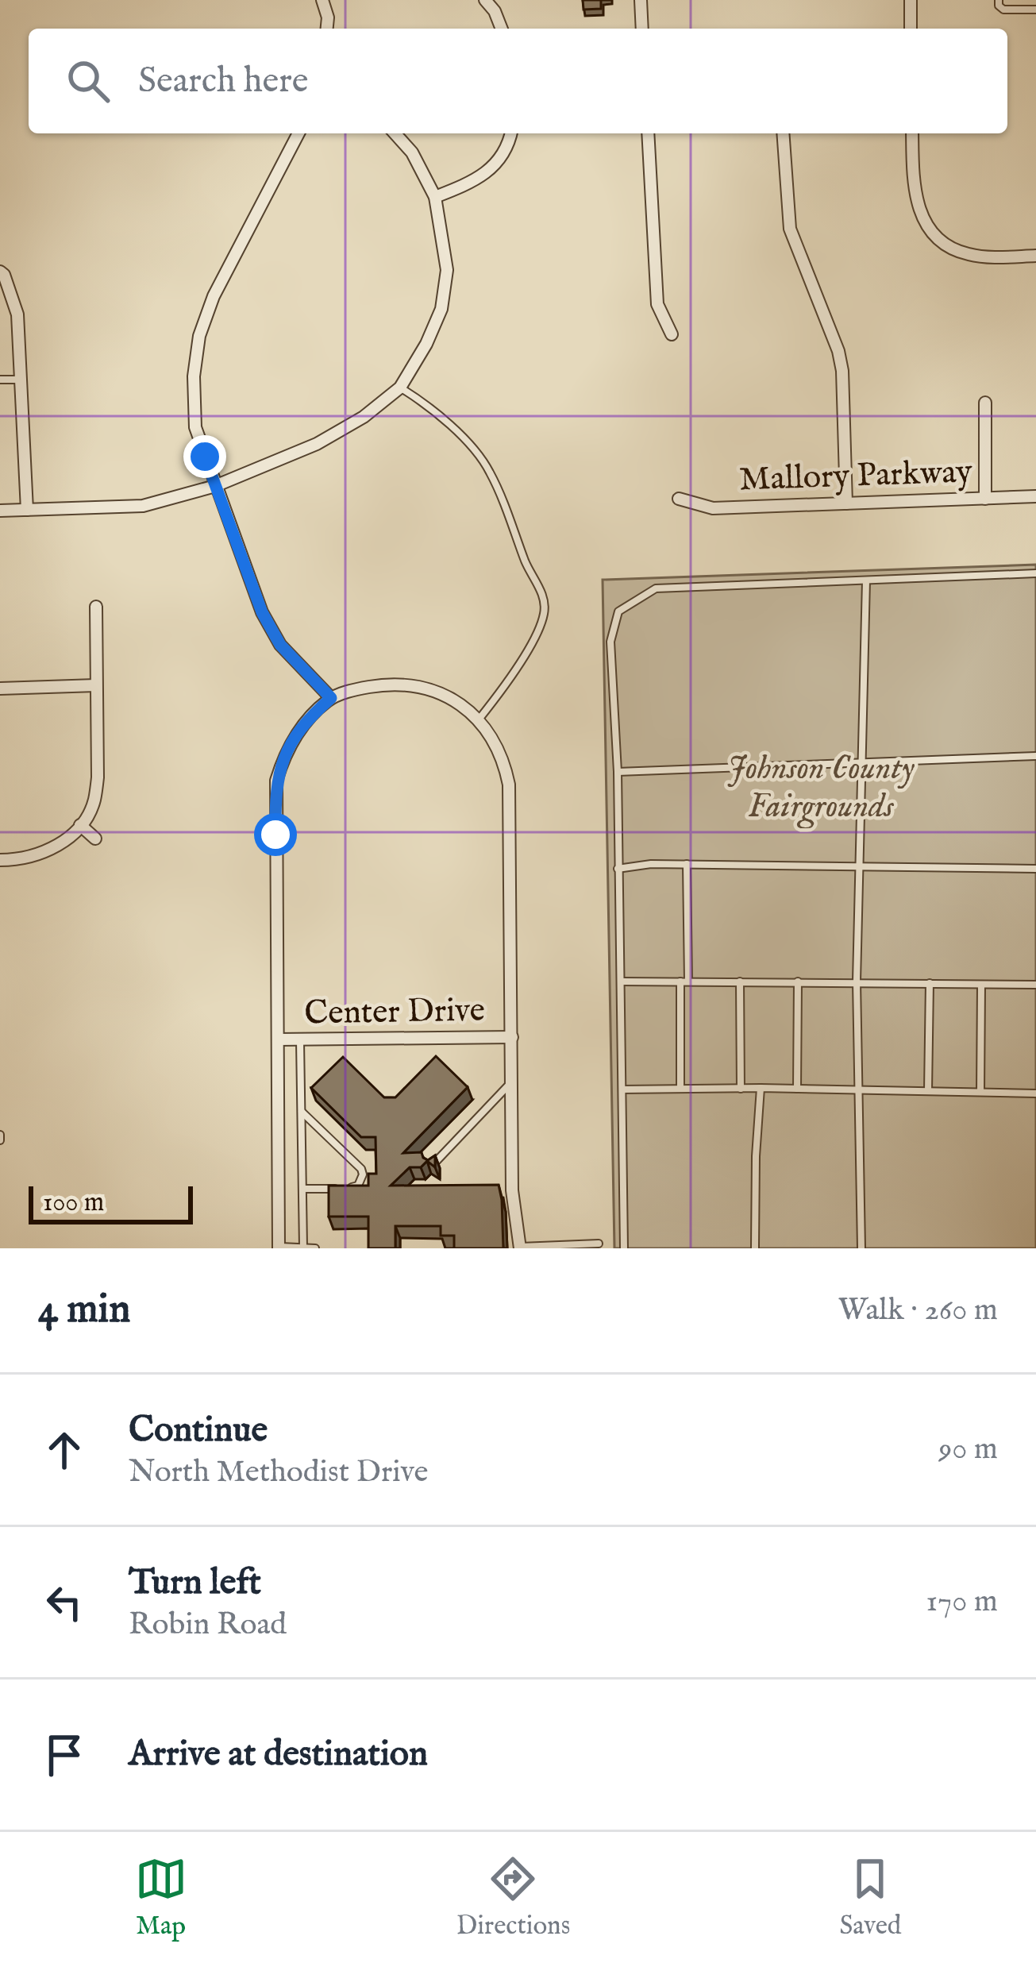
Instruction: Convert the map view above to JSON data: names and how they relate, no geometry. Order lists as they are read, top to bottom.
{
  "streets": {
    "street": ["Mallory Parkway", "Center Drive"]
  },
  "parks": ["Johnson County Fairgrounds"],
  "scale_bar": "100 m",
  "page": {
    "search": "Search here",
    "scale": "100 m",
    "heading": ["4 min", "Walk · 260 m"],
    "list": [
      ["Continue", "North Methodist Drive", "90 m"],
      ["Turn left", "Robin Road", "170 m"],
      "Arrive at destination"
    ],
    "nav": ["Map", "Directions", "Saved"]
  }
}
